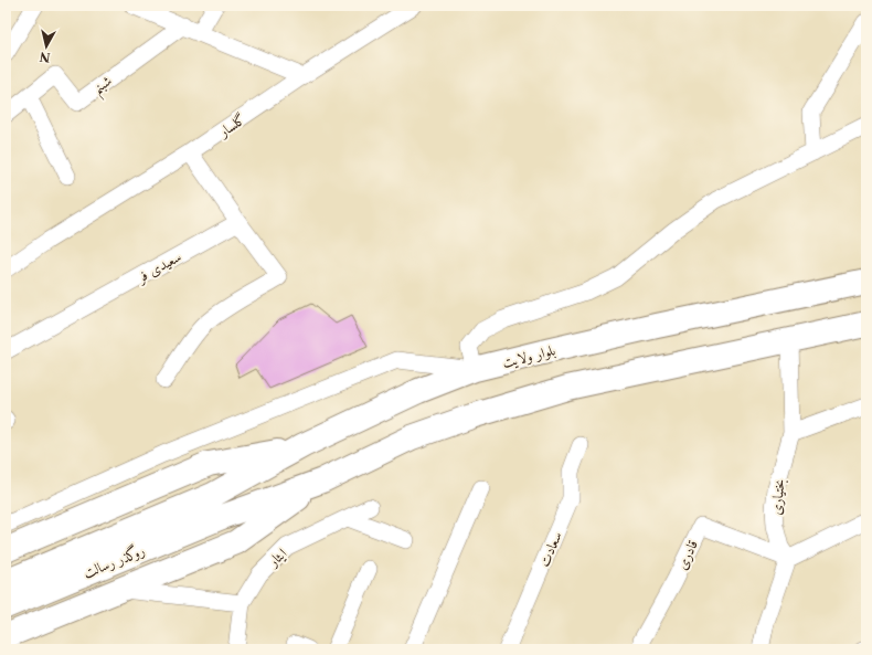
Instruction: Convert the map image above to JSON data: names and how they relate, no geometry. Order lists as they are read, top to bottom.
{
  "streets": {
    "highway": ["بلوار ولایت", "روگذر رسالت"],
    "street": [
      "شبنم",
      "گلسار",
      "سعیدی فر",
      "بختیاری",
      "سعادت",
      "قادری",
      "ایثار"
    ]
  },
  "crossings": [
    ["بلوار ولایت", "روگذر رسالت"],
    ["بختیاری", "قادری"]
  ],
  "north": "bottom"
}
